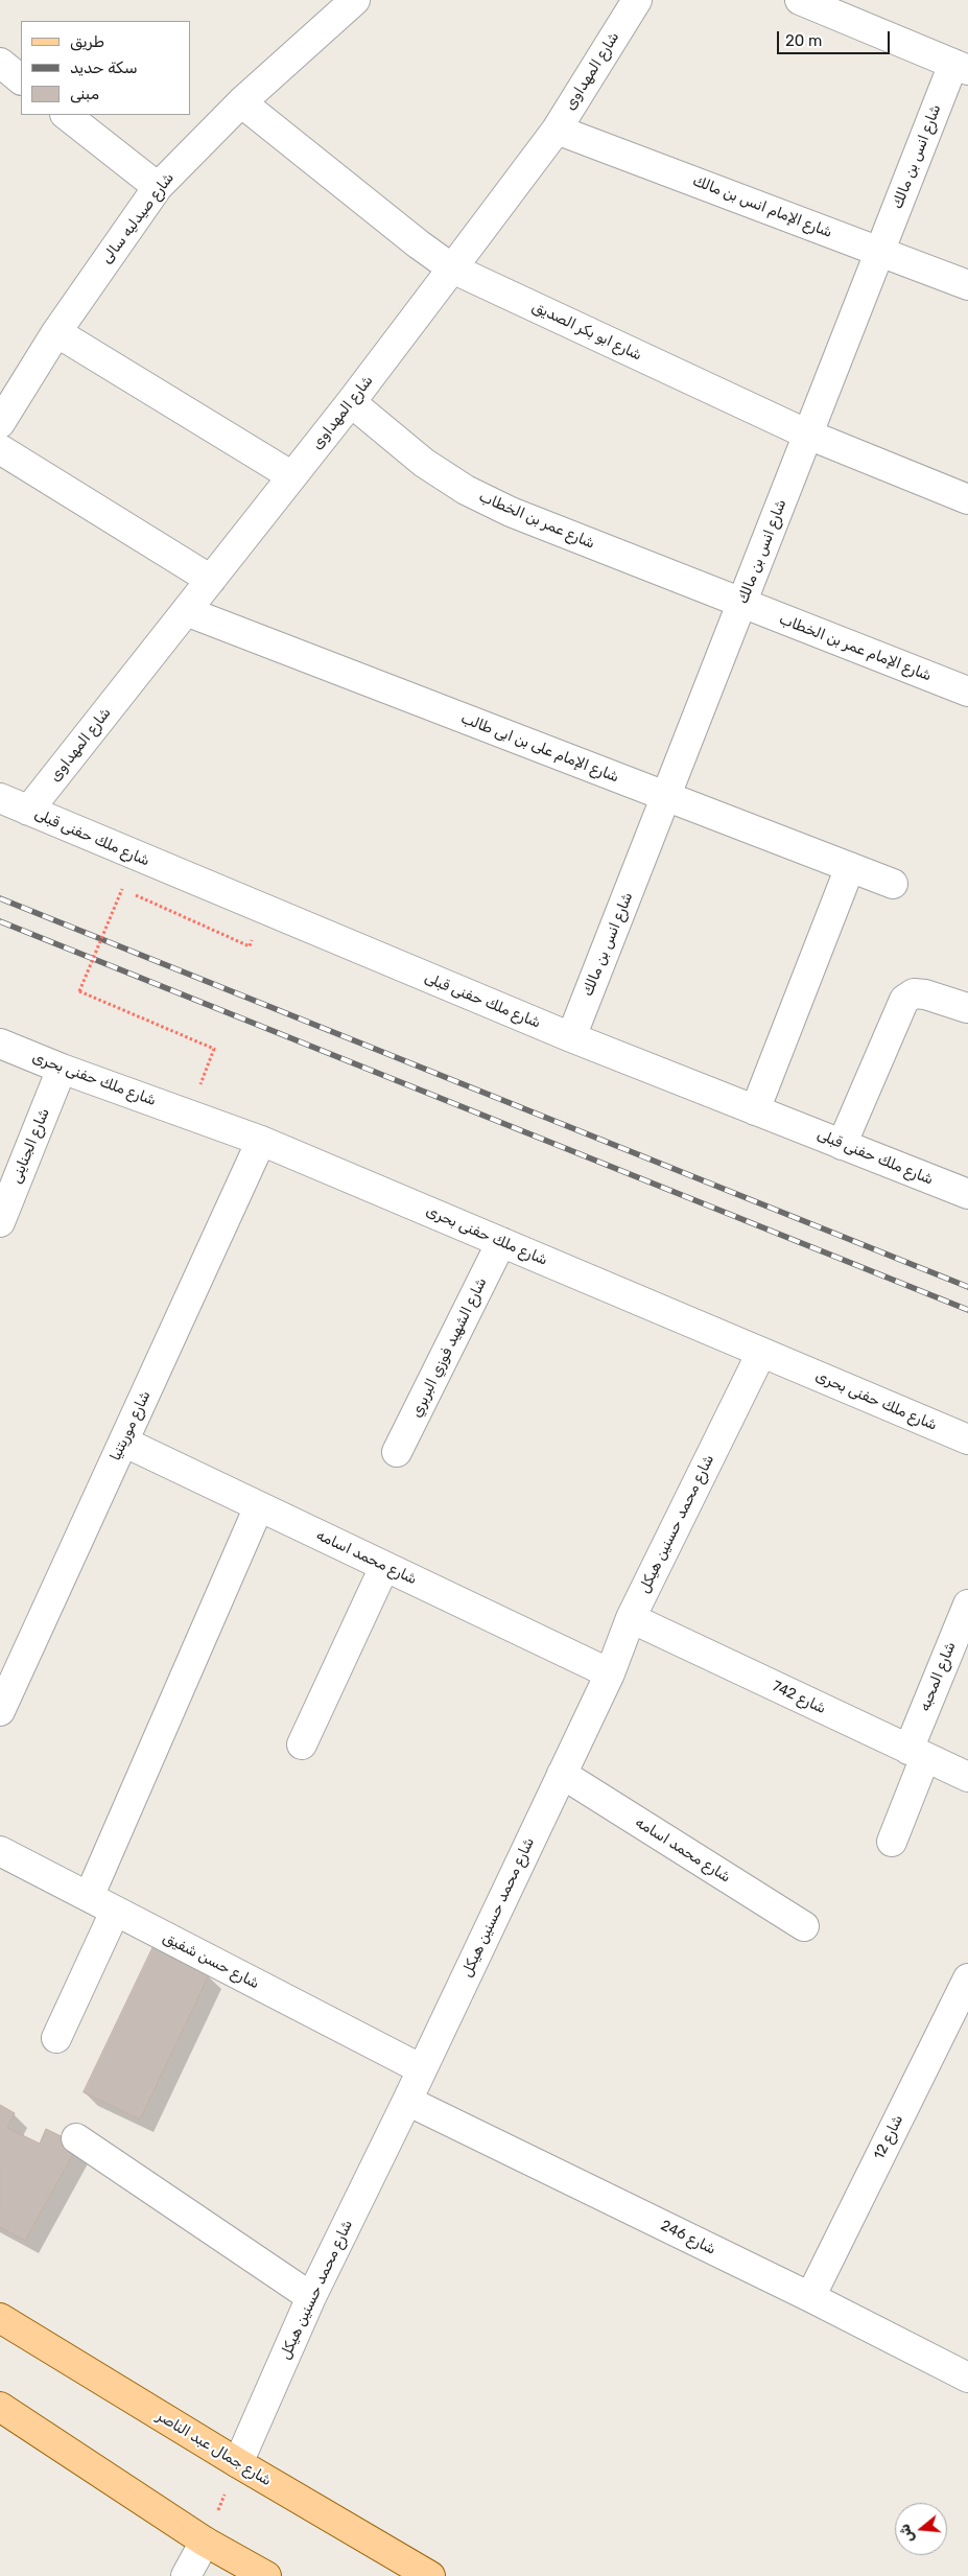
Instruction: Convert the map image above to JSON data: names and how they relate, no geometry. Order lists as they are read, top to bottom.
{
  "streets": {
    "main road": ["شارع جمال عبد الناصر"],
    "street": [
      "شارع المهداوى",
      "شارع انس بن مالك",
      "شارع الإمام انس بن مالك",
      "شارع صيدليه سالى",
      "شارع ابو بكر الصديق",
      "شارع عمر بن الخطاب",
      "شارع الإمام عمر بن الخطاب",
      "شارع الإمام على بن ابى طالب",
      "شارع ملك حفنى قبلى",
      "شارع ملك حفنى بحرى",
      "شارع الجناينى",
      "شارع الشهيد فوزي البربري",
      "شارع موريتنيا",
      "شارع محمد حسنين هيكل",
      "شارع محمد اسامه",
      "شارع المحبه",
      "شارع 742",
      "شارع حسن شفيق",
      "شارع 12",
      "شارع 246"
    ]
  },
  "crossings": [
    ["شارع المهداوى", "شارع الإمام انس بن مالك"],
    ["شارع المهداوى", "شارع ابو بكر الصديق"],
    ["شارع المهداوى", "شارع عمر بن الخطاب"],
    ["شارع المهداوى", "شارع الإمام على بن ابى طالب"],
    ["شارع المهداوى", "شارع ملك حفنى قبلى"],
    ["شارع انس بن مالك", "شارع الإمام انس بن مالك"],
    ["شارع انس بن مالك", "شارع ابو بكر الصديق"],
    ["شارع انس بن مالك", "شارع عمر بن الخطاب"],
    ["شارع انس بن مالك", "شارع الإمام عمر بن الخطاب"],
    ["شارع انس بن مالك", "شارع الإمام على بن ابى طالب"],
    ["شارع انس بن مالك", "شارع ملك حفنى قبلى"],
    ["شارع صيدليه سالى", "شارع ابو بكر الصديق"],
    ["شارع عمر بن الخطاب", "شارع الإمام عمر بن الخطاب"],
    ["شارع ملك حفنى بحرى", "شارع الجناينى"],
    ["شارع ملك حفنى بحرى", "شارع الشهيد فوزي البربري"],
    ["شارع ملك حفنى بحرى", "شارع موريتنيا"],
    ["شارع ملك حفنى بحرى", "شارع محمد حسنين هيكل"],
    ["شارع موريتنيا", "شارع محمد اسامه"],
    ["شارع محمد حسنين هيكل", "شارع محمد اسامه"],
    ["شارع محمد حسنين هيكل", "شارع 742"],
    ["شارع محمد حسنين هيكل", "شارع حسن شفيق"],
    ["شارع محمد حسنين هيكل", "شارع 246"],
    ["شارع محمد حسنين هيكل", "شارع جمال عبد الناصر"],
    ["شارع المحبه", "شارع 742"],
    ["شارع 12", "شارع 246"]
  ],
  "legend": ["طريق", "سكة حديد", "مبنى"],
  "scale_bar": "20 m",
  "north": "left"
}
